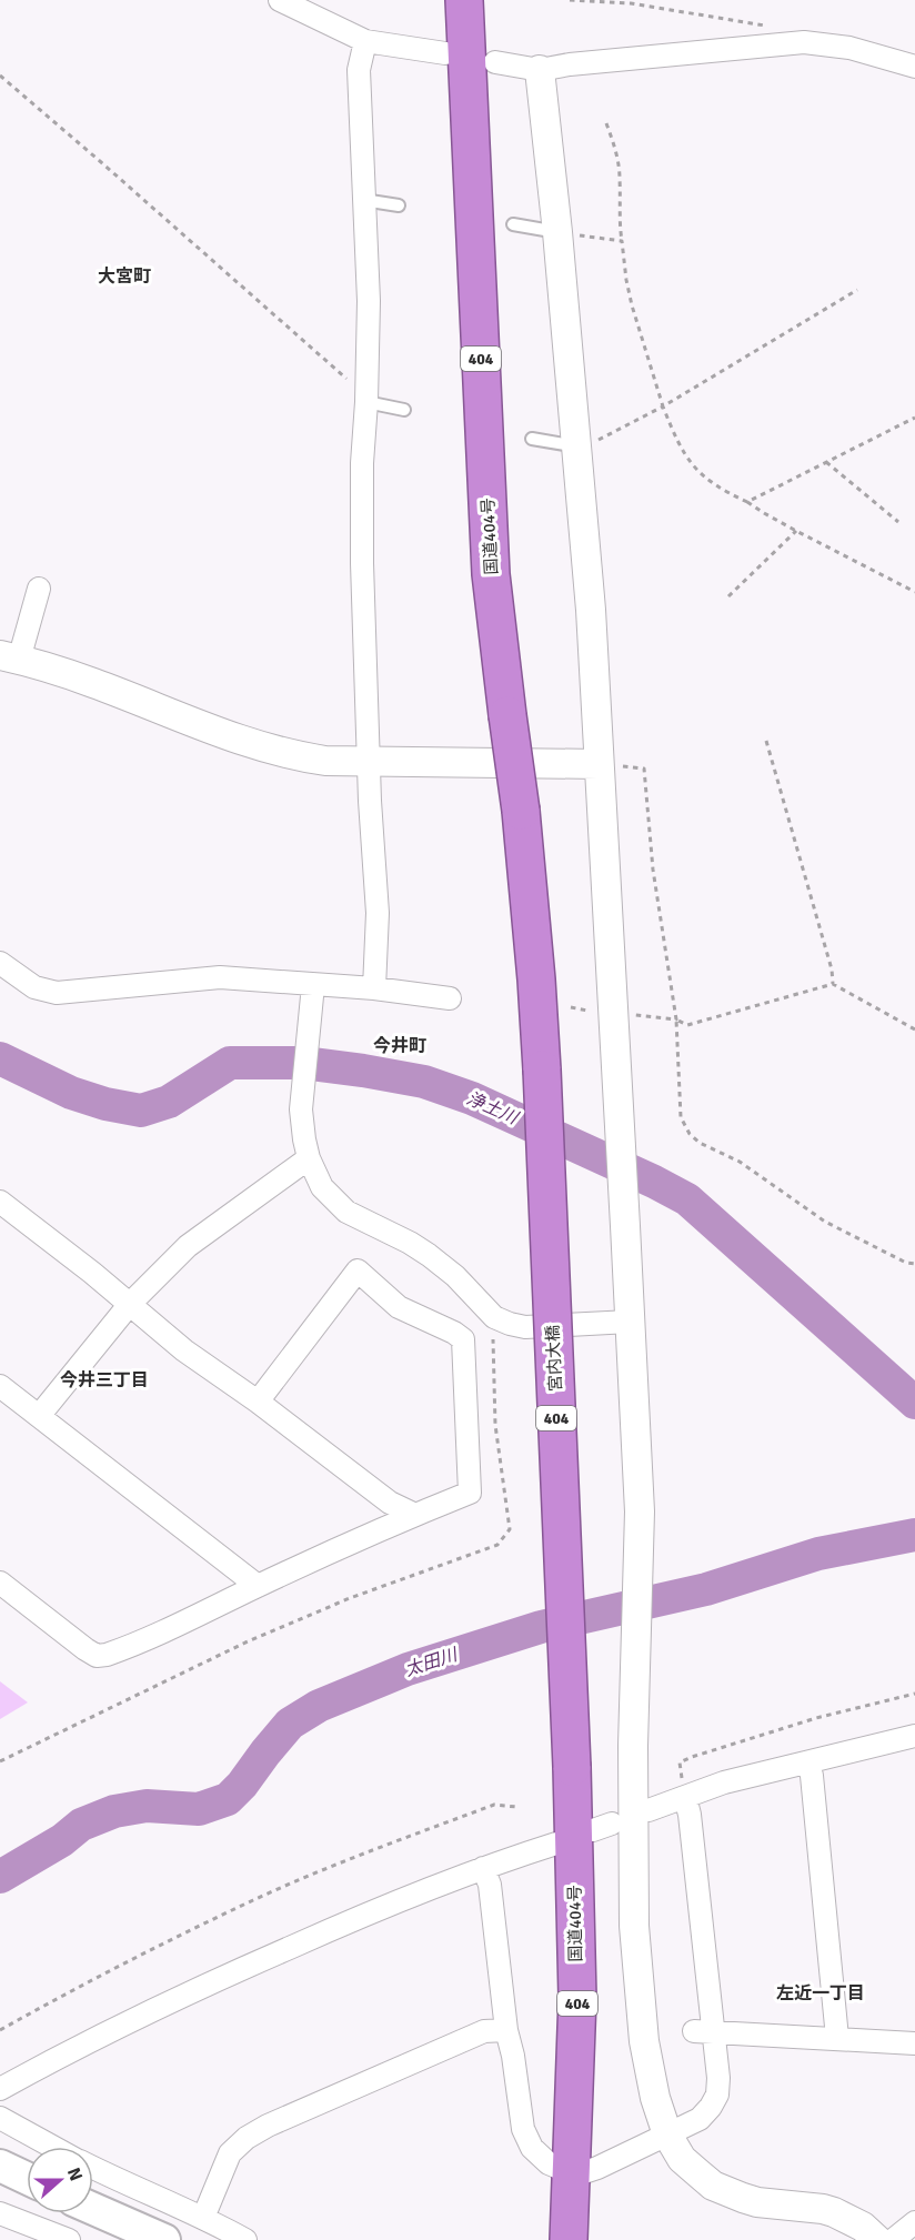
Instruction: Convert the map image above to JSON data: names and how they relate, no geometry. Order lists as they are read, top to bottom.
{
  "streets": {
    "highway": ["404", "国道404号", "宮内大橋"]
  },
  "crossings": [
    ["国道404号", "宮内大橋"]
  ],
  "districts": [
    "大宮町",
    "今井町",
    "今井三丁目",
    "左近一丁目"
  ],
  "water": ["浄土川", "太田川"],
  "north": "right"
}
